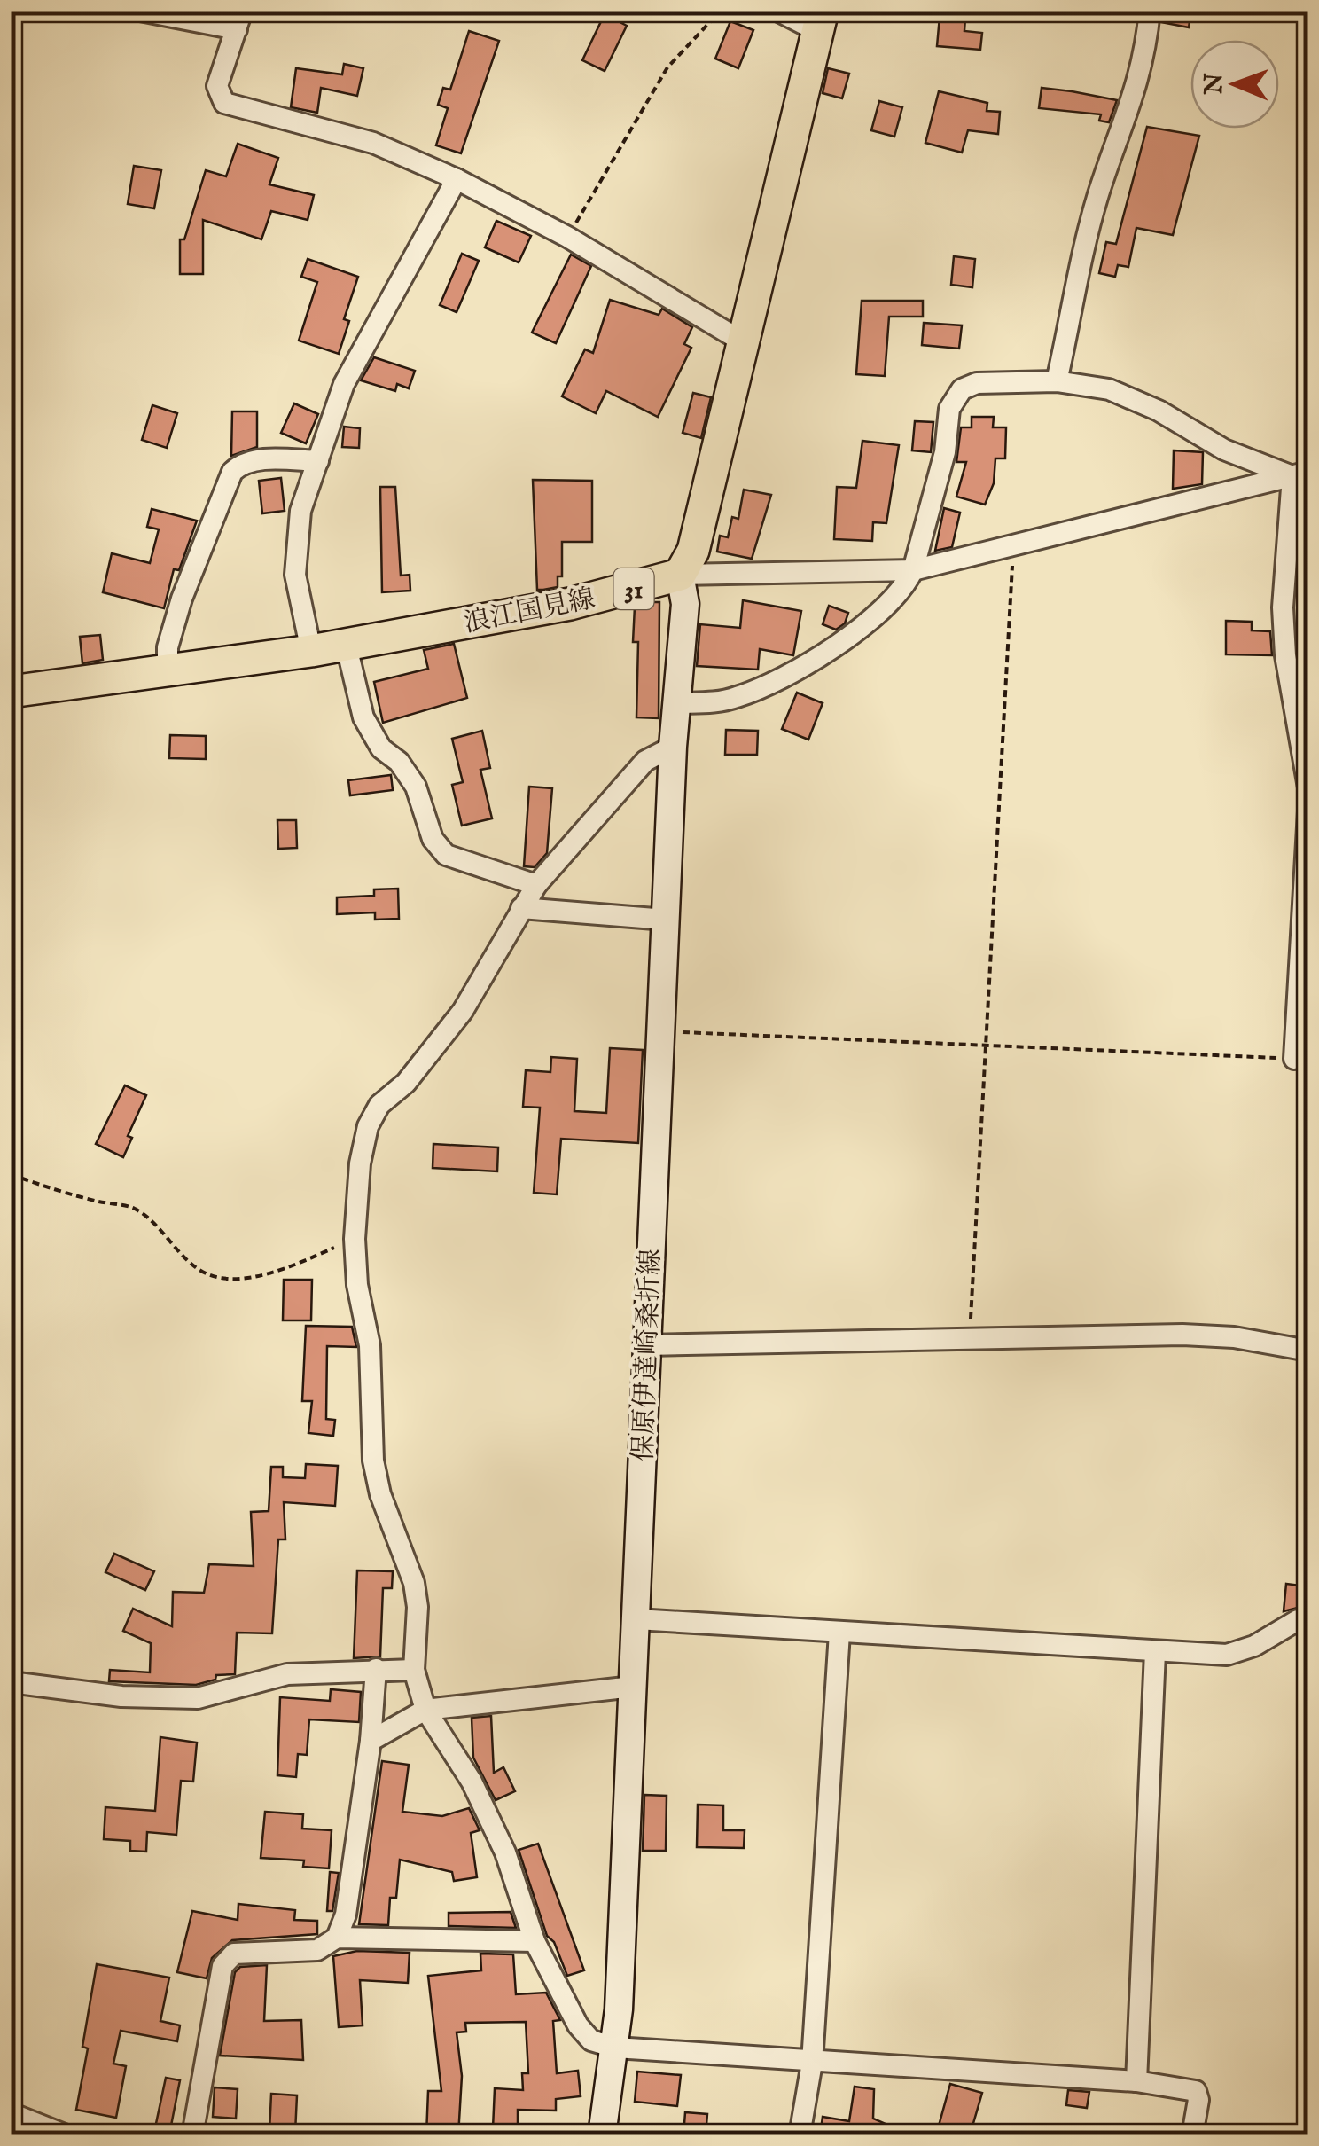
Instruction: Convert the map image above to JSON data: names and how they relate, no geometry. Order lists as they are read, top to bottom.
{
  "streets": {
    "main road": ["31", "浪江国見線", "保原伊達崎桑折線"]
  },
  "crossings": [
    ["31", "浪江国見線"],
    ["31", "保原伊達崎桑折線"],
    ["浪江国見線", "保原伊達崎桑折線"]
  ],
  "north": "left"
}
